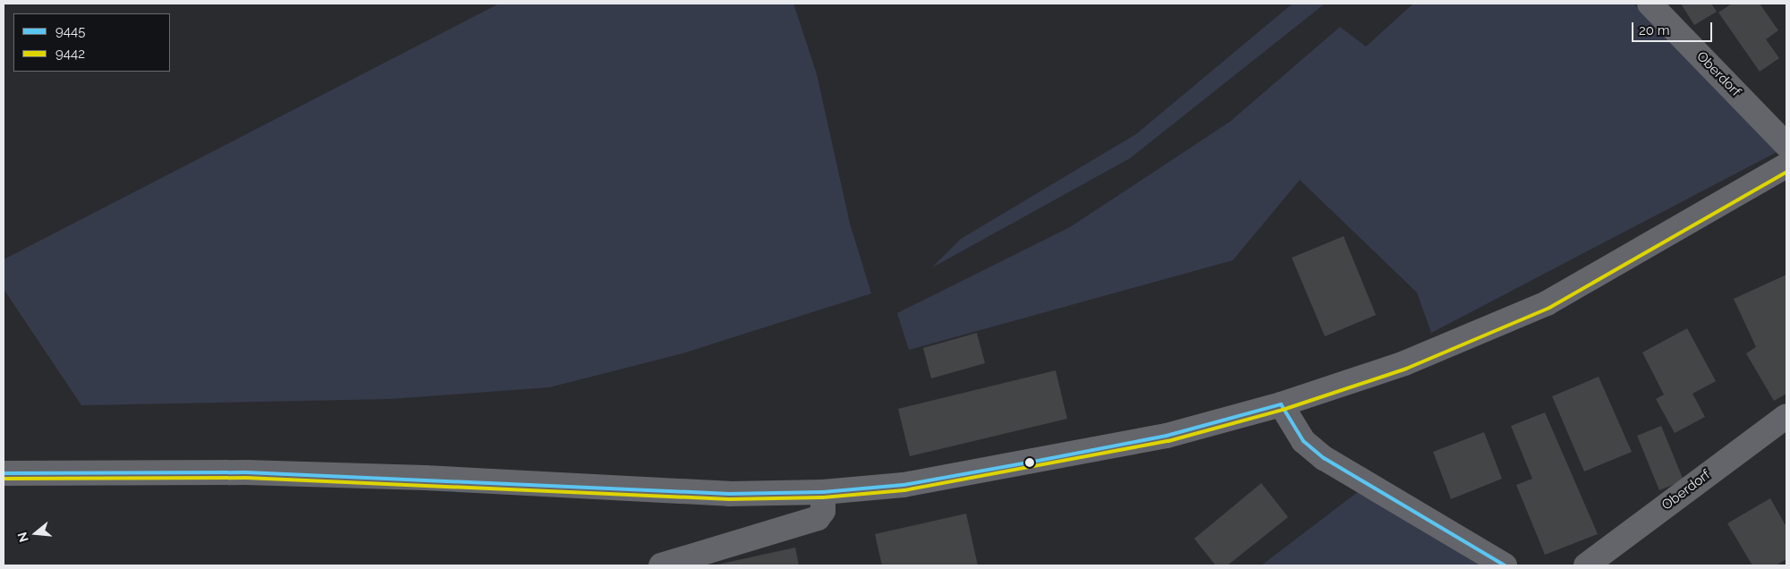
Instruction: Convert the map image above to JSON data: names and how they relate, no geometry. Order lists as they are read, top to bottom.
{
  "streets": {
    "street": ["Oberdorf"]
  },
  "lines": ["transit line 9442", "transit line 9445"],
  "legend": ["9445", "9442"],
  "scale_bar": "20 m",
  "north": "left"
}
